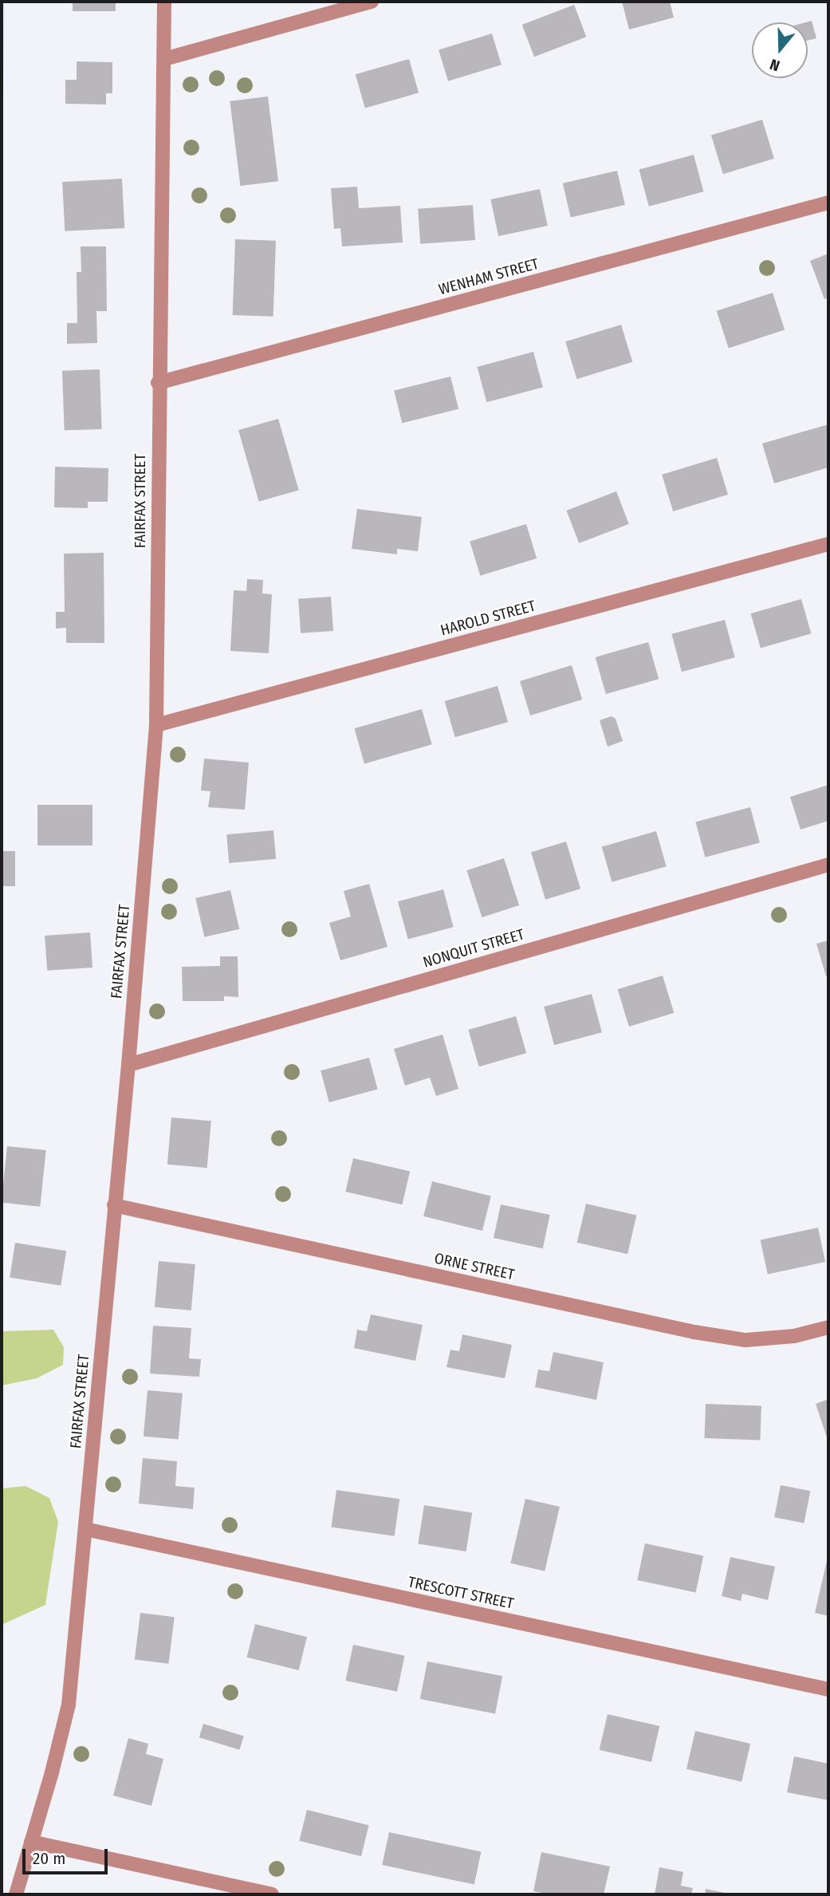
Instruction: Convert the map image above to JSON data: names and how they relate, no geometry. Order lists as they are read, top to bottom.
{
  "streets": {
    "street": [
      "WENHAM STREET",
      "FAIRFAX STREET",
      "HAROLD STREET",
      "NONQUIT STREET",
      "ORNE STREET",
      "TRESCOTT STREET"
    ]
  },
  "crossings": [
    ["WENHAM STREET", "FAIRFAX STREET"],
    ["FAIRFAX STREET", "HAROLD STREET"],
    ["FAIRFAX STREET", "NONQUIT STREET"],
    ["FAIRFAX STREET", "ORNE STREET"],
    ["FAIRFAX STREET", "TRESCOTT STREET"]
  ],
  "scale_bar": "20 m",
  "north": "bottom"
}
